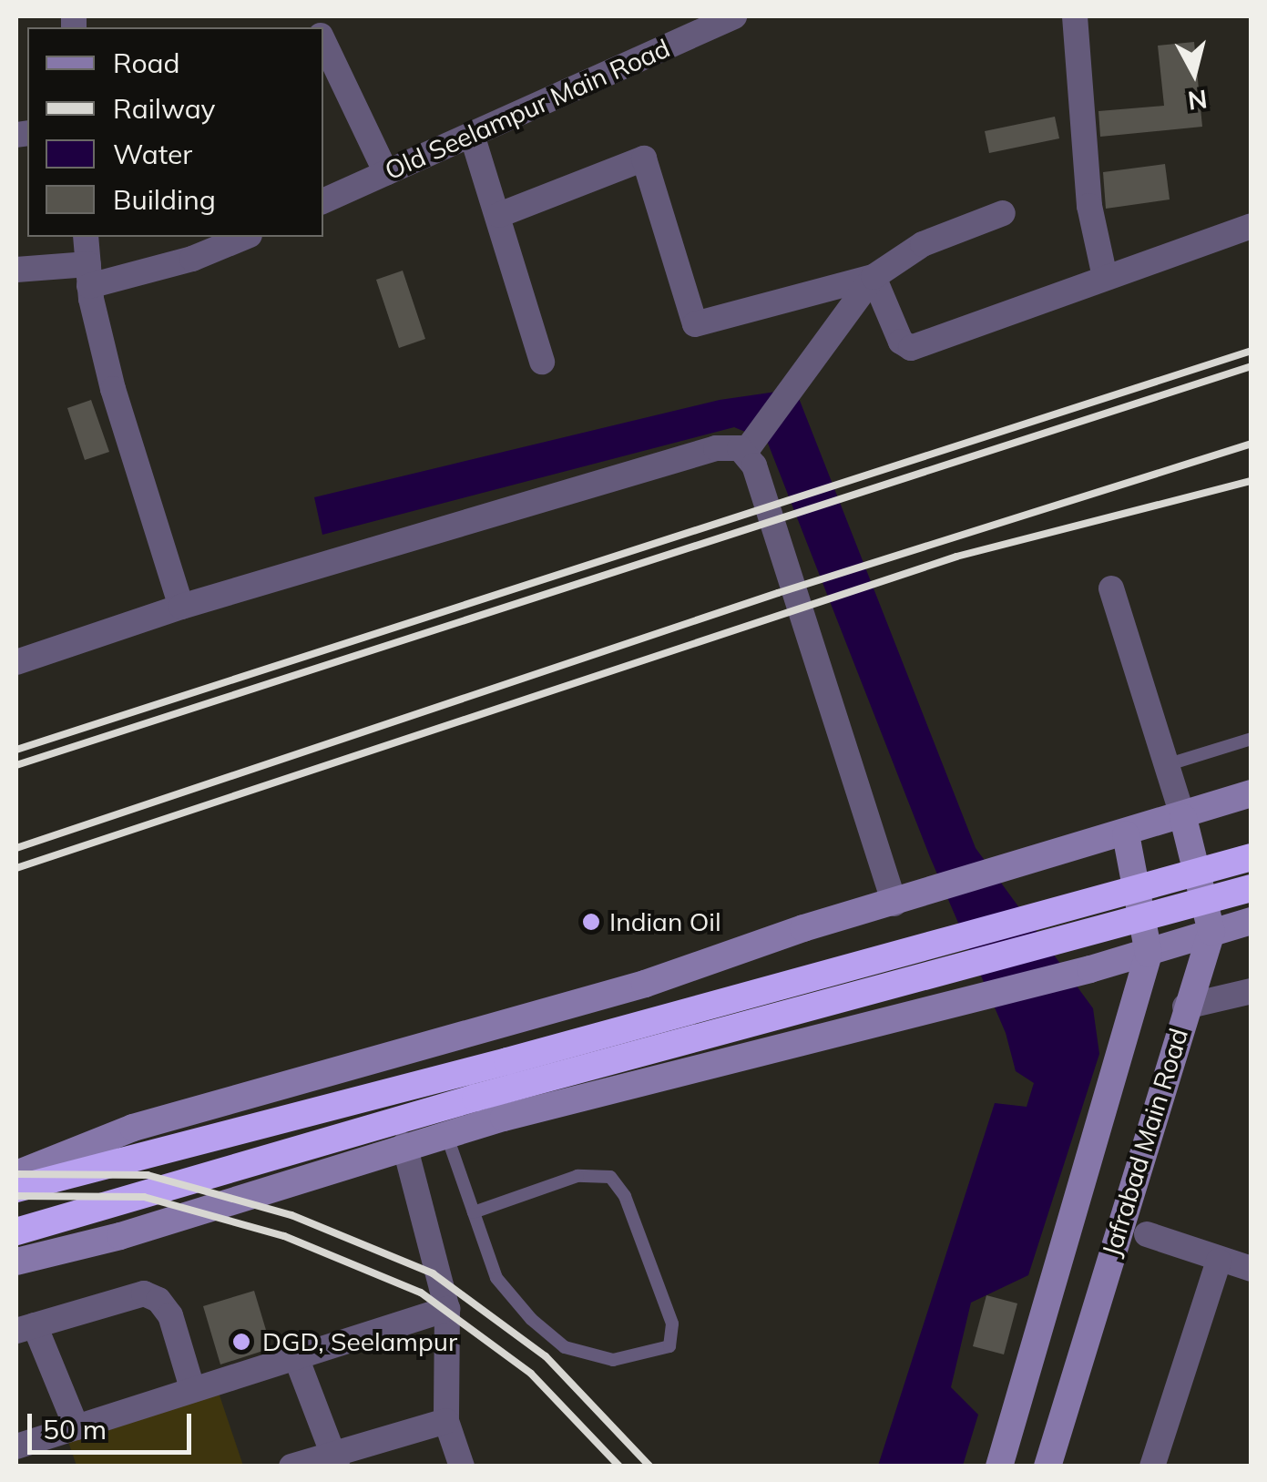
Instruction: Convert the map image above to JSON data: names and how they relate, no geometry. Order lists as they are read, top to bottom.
{
  "streets": {
    "main road": ["Jafrabad Main Road"],
    "street": ["Old Seelampur Main Road"]
  },
  "places": ["Indian Oil", "DGD, Seelampur"],
  "legend": [
    "Road",
    "Railway",
    "Water",
    "Building"
  ],
  "scale_bar": "50 m",
  "north": "bottom"
}
